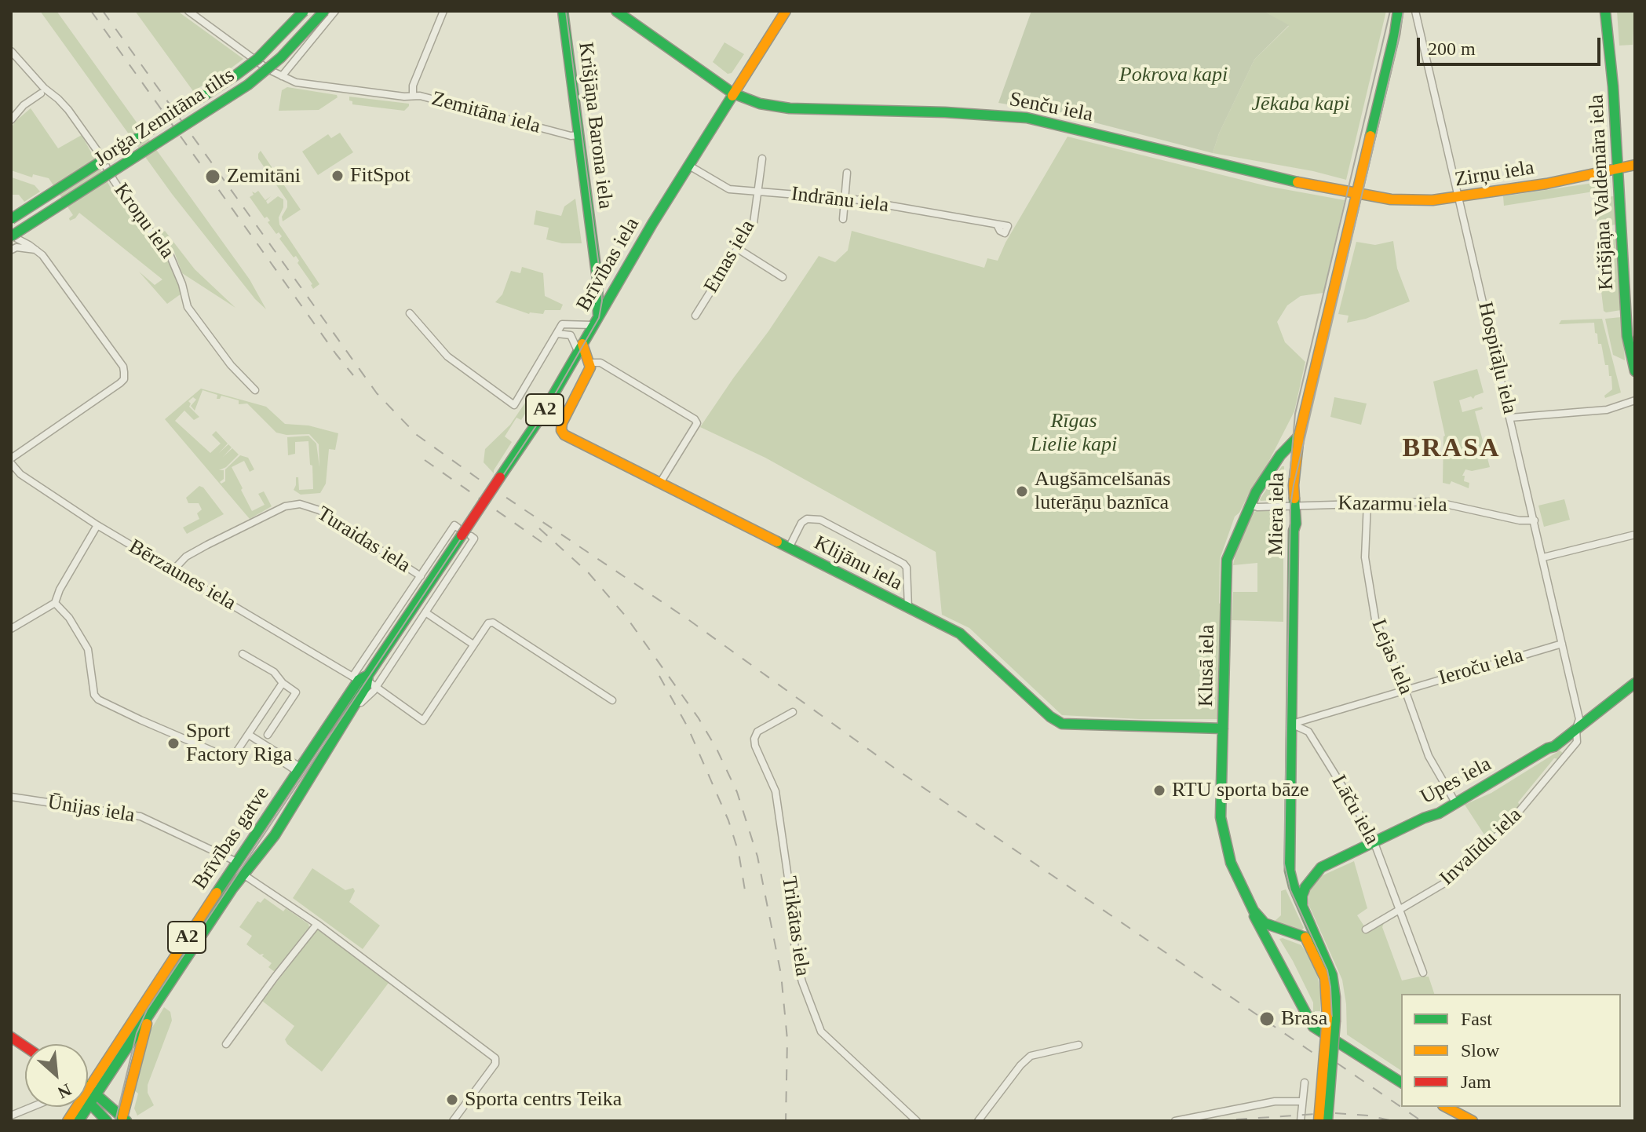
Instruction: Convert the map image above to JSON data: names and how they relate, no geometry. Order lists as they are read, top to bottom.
{
  "streets": {
    "main road": [
      "Senču iela",
      "Jorģa Zemitāna tilts",
      "Krišjāņa Barona iela",
      "Zirņu iela",
      "Krišjāņa Valdemāra iela",
      "Brīvības iela",
      "A2",
      "Miera iela",
      "Klijānu iela",
      "Klusā iela",
      "Upes iela",
      "Brīvības gatve"
    ],
    "street": [
      "Zemitāna iela",
      "Indrānu iela",
      "Kroņu iela",
      "Etnas iela",
      "Hospitāļu iela",
      "Kazarmu iela",
      "Turaidas iela",
      "Bērzaunes iela",
      "Lejas iela",
      "Ieroču iela",
      "Ūnijas iela",
      "Lāču iela",
      "Invalīdu iela",
      "Trikātas iela"
    ]
  },
  "crossings": [
    ["Senču iela", "Zirņu iela"],
    ["Senču iela", "Brīvības iela"],
    ["Senču iela", "Miera iela"],
    ["Zemitāna iela", "Krišjāņa Barona iela"],
    ["Krišjāņa Barona iela", "Brīvības iela"],
    ["Zirņu iela", "Krišjāņa Valdemāra iela"],
    ["Zirņu iela", "Hospitāļu iela"],
    ["Zirņu iela", "Miera iela"],
    ["Indrānu iela", "Etnas iela"],
    ["Indrānu iela", "Brīvības iela"],
    ["Brīvības iela", "Brīvības gatve"],
    ["Hospitāļu iela", "Kazarmu iela"],
    ["Hospitāļu iela", "Ieroču iela"],
    ["Hospitāļu iela", "Upes iela"],
    ["Hospitāļu iela", "Invalīdu iela"],
    ["Kazarmu iela", "Miera iela"],
    ["Kazarmu iela", "Lejas iela"],
    ["Kazarmu iela", "Klusā iela"],
    ["Miera iela", "Klusā iela"],
    ["Miera iela", "Ieroču iela"],
    ["Miera iela", "Upes iela"],
    ["Miera iela", "Lāču iela"],
    ["Turaidas iela", "Bērzaunes iela"],
    ["Turaidas iela", "Brīvības gatve"],
    ["Klijānu iela", "Klusā iela"],
    ["Bērzaunes iela", "Brīvības gatve"],
    ["Lejas iela", "Ieroču iela"],
    ["Lejas iela", "Upes iela"],
    ["Ieroču iela", "Lāču iela"],
    ["Upes iela", "Lāču iela"],
    ["Ūnijas iela", "Brīvības gatve"],
    ["Lāču iela", "Invalīdu iela"]
  ],
  "districts": ["BRASA"],
  "parks": ["Pokrova kapi", "Jēkaba kapi", "Rīgas Lielie kapi"],
  "places": [
    "FitSpot",
    "Zemitāni",
    "Augšāmcelšanās luterāņu baznīca",
    "Sport Factory Riga",
    "RTU sporta bāze",
    "Brasa",
    "Sporta centrs Teika"
  ],
  "legend": ["Fast", "Slow", "Jam"],
  "scale_bar": "200 m",
  "north": "bottom right"
}
